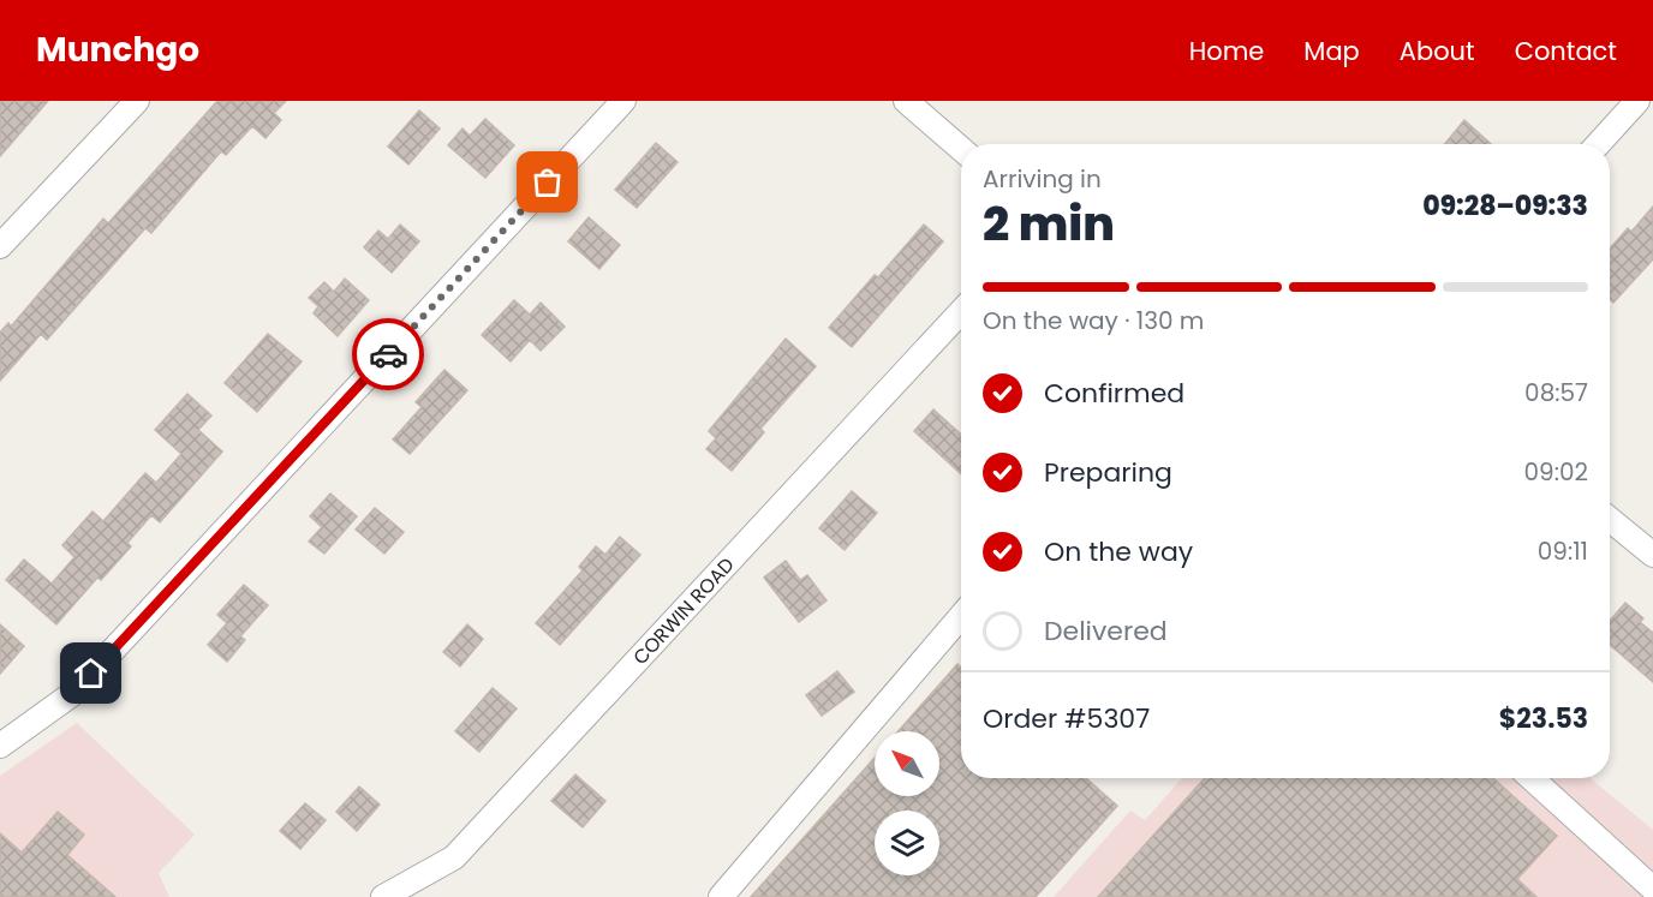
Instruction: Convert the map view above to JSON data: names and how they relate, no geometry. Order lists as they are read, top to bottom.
{
  "streets": {
    "street": ["CORWIN ROAD"]
  },
  "north": "top left",
  "page": {
    "header": "Munchgo",
    "nav": [
      "Home",
      "Map",
      "About",
      "Contact"
    ],
    "heading": ["2 min", "Arriving in", "09:28–09:33"],
    "panel": ["Order #5307", "$23.53"],
    "bar": "On the way · 130 m",
    "list": [
      ["Confirmed", "08:57"],
      ["Preparing", "09:02"],
      ["On the way", "09:11"],
      "Delivered"
    ]
  }
}
